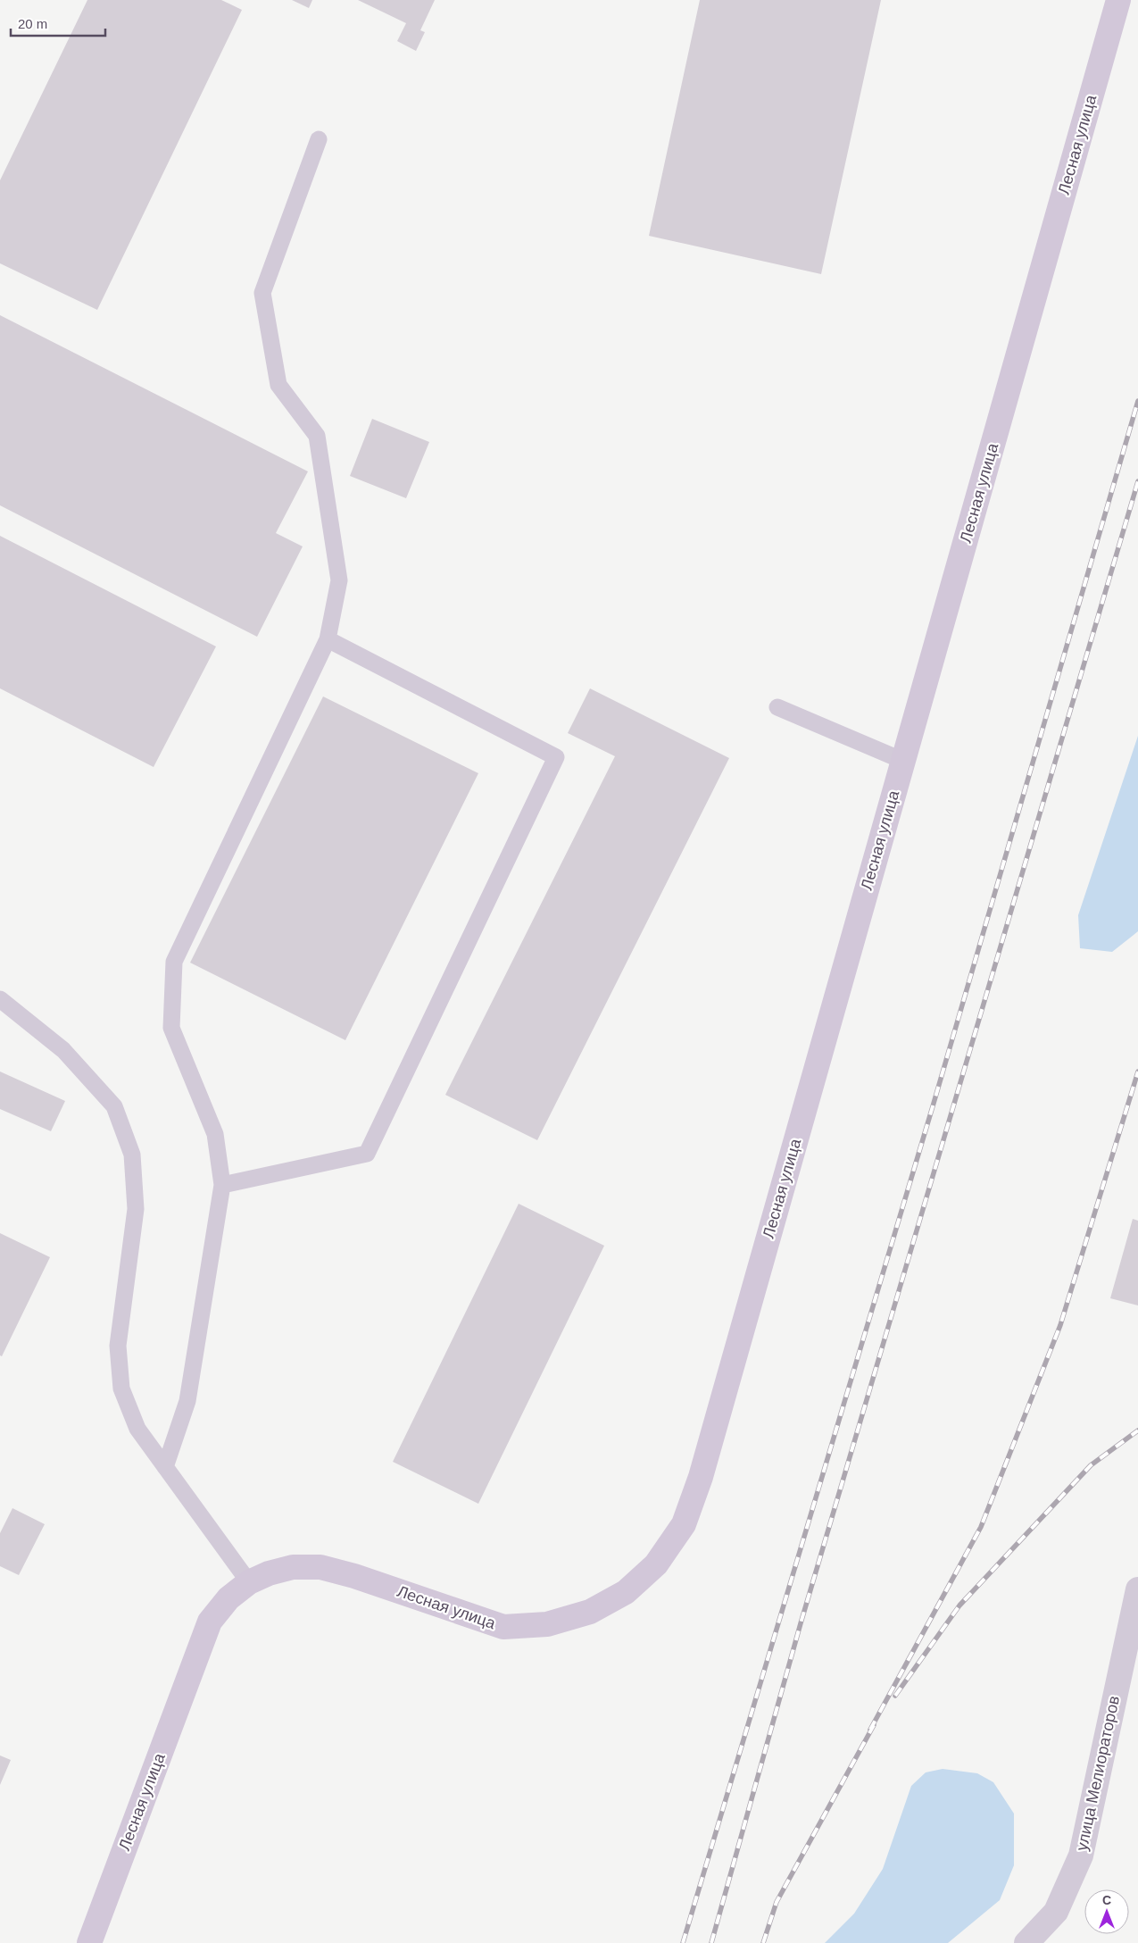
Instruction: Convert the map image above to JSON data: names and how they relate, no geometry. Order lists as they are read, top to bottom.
{
  "streets": {
    "street": ["Лесная улица", "улица Мелиораторов"]
  },
  "scale_bar": "20 m",
  "north": "top"
}
